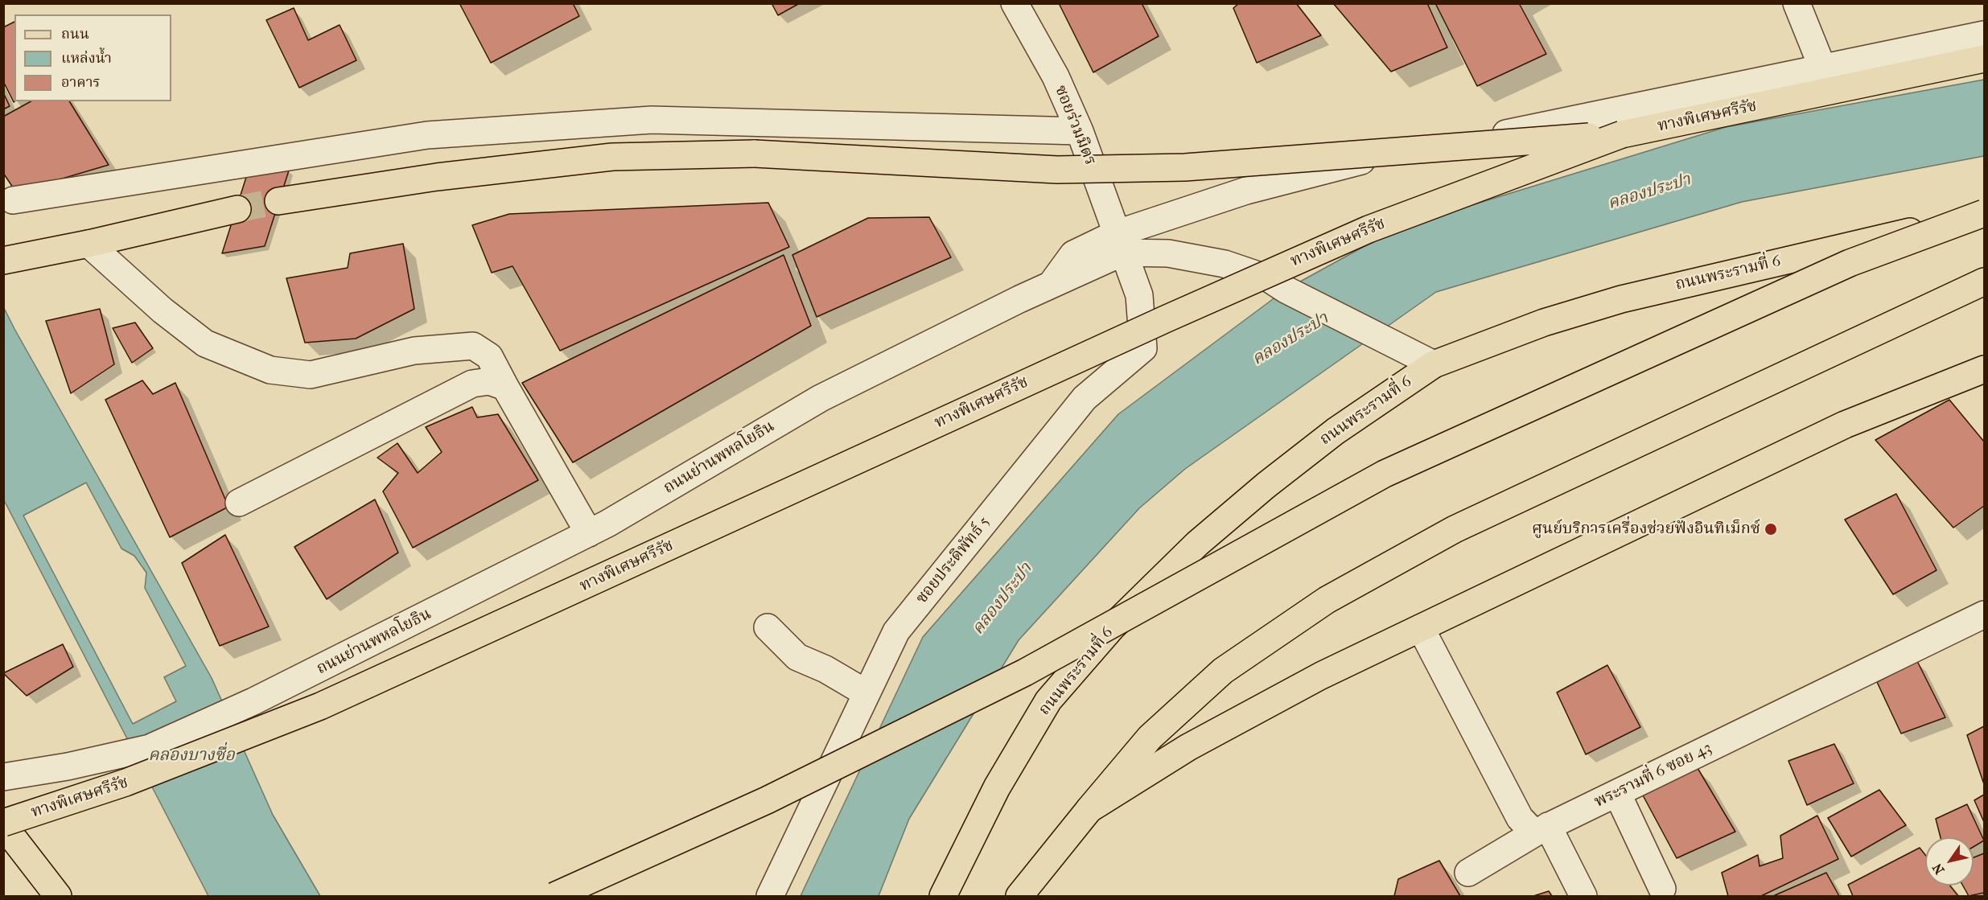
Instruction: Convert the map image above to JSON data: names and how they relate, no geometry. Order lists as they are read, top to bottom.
{
  "streets": {
    "main road": ["ทางพิเศษศรีรัช", "ถนนพระรามที่ 6"],
    "street": [
      "ซอยร่วมมิตร",
      "ถนนย่านพหลโยธิน",
      "ซอยประดิพัทธ์ 5",
      "พระรามที่ 6 ซอย 43"
    ]
  },
  "crossings": [
    ["ซอยร่วมมิตร", "ถนนย่านพหลโยธิน"],
    ["ซอยร่วมมิตร", "ซอยประดิพัทธ์ 5"],
    ["ถนนพระรามที่ 6", "ถนนย่านพหลโยธิน"],
    ["ถนนย่านพหลโยธิน", "ซอยประดิพัทธ์ 5"]
  ],
  "water": ["คลองประปา", "คลองบางซื่อ"],
  "places": ["ศูนย์บริการเครื่องช่วยฟังอินทิเม็กซ์"],
  "legend": ["ถนน", "แหล่งน้ำ", "อาคาร"],
  "north": "bottom left"
}
